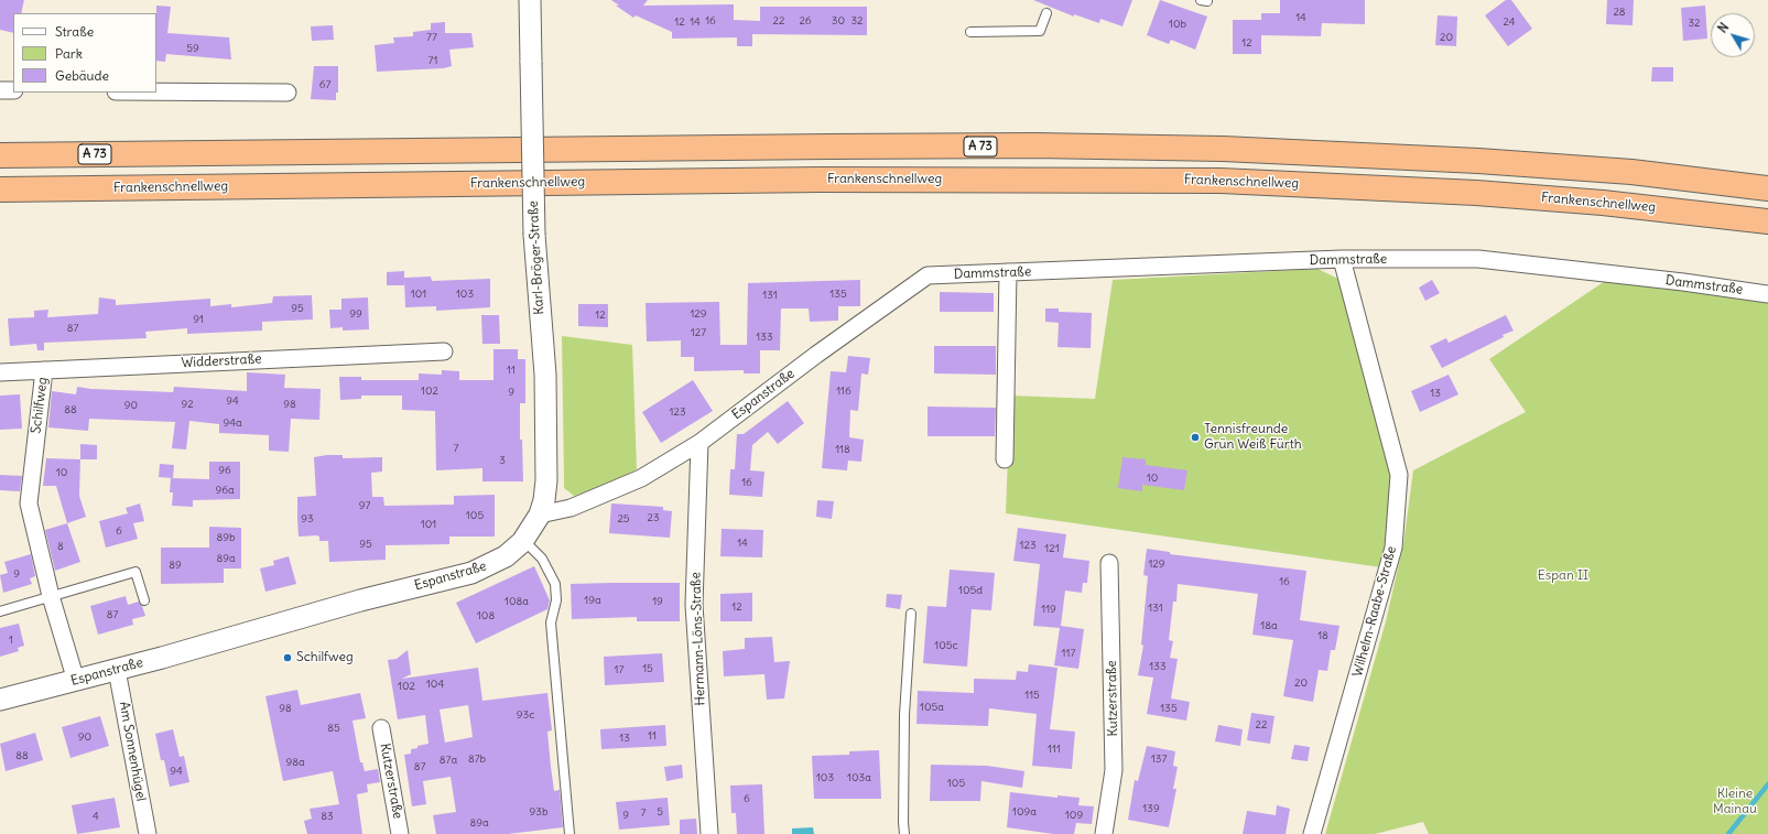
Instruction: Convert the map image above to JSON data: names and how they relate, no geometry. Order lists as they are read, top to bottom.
{
  "streets": {
    "highway": ["A 73", "Frankenschnellweg"],
    "street": [
      "Karl-Bröger-Straße",
      "Dammstraße",
      "Widderstraße",
      "Espanstraße",
      "Schilfweg",
      "Wilhelm-Raabe-Straße",
      "Hermann-Löns-Straße",
      "Kutzerstraße",
      "Am Sonnenhügel"
    ]
  },
  "crossings": [
    ["Karl-Bröger-Straße", "Espanstraße"],
    ["Dammstraße", "Espanstraße"],
    ["Dammstraße", "Wilhelm-Raabe-Straße"],
    ["Widderstraße", "Schilfweg"],
    ["Espanstraße", "Schilfweg"],
    ["Espanstraße", "Hermann-Löns-Straße"],
    ["Espanstraße", "Am Sonnenhügel"]
  ],
  "parks": ["Espan II", "Kleine Mainau"],
  "places": ["Tennisfreunde Grün Weiß Fürth", "Schilfweg"],
  "house_numbers": [
    "28",
    "14",
    "16",
    "22",
    "26",
    "30",
    "32",
    "12",
    "14",
    "24",
    "32",
    "10b",
    "77",
    "20",
    "12",
    "59",
    "71",
    "67",
    "101",
    "103",
    "135",
    "131",
    "95",
    "99",
    "129",
    "12",
    "91",
    "87",
    "127",
    "133",
    "11",
    "102",
    "116",
    "9",
    "13",
    "94",
    "92",
    "98",
    "90",
    "88",
    "123",
    "94a",
    "7",
    "118",
    "3",
    "96",
    "10",
    "10",
    "16",
    "96a",
    "97",
    "105",
    "23",
    "93",
    "25",
    "101",
    "6",
    "89b",
    "14",
    "95",
    "123",
    "8",
    "121",
    "89a",
    "129",
    "89",
    "9",
    "16",
    "105d",
    "19a",
    "108a",
    "19",
    "12",
    "131",
    "119",
    "87",
    "108",
    "18a",
    "18",
    "1",
    "105c",
    "117",
    "133",
    "15",
    "17",
    "20",
    "104",
    "102",
    "115",
    "105a",
    "98",
    "135",
    "93c",
    "22",
    "85",
    "11",
    "90",
    "13",
    "111",
    "88",
    "87b",
    "137",
    "87a",
    "98a",
    "87",
    "94",
    "103",
    "103a",
    "105",
    "6",
    "139",
    "93b",
    "5",
    "109a",
    "7",
    "9",
    "109",
    "4",
    "83",
    "89a"
  ],
  "legend": ["Straße", "Park", "Gebäude"],
  "north": "top left"
}
